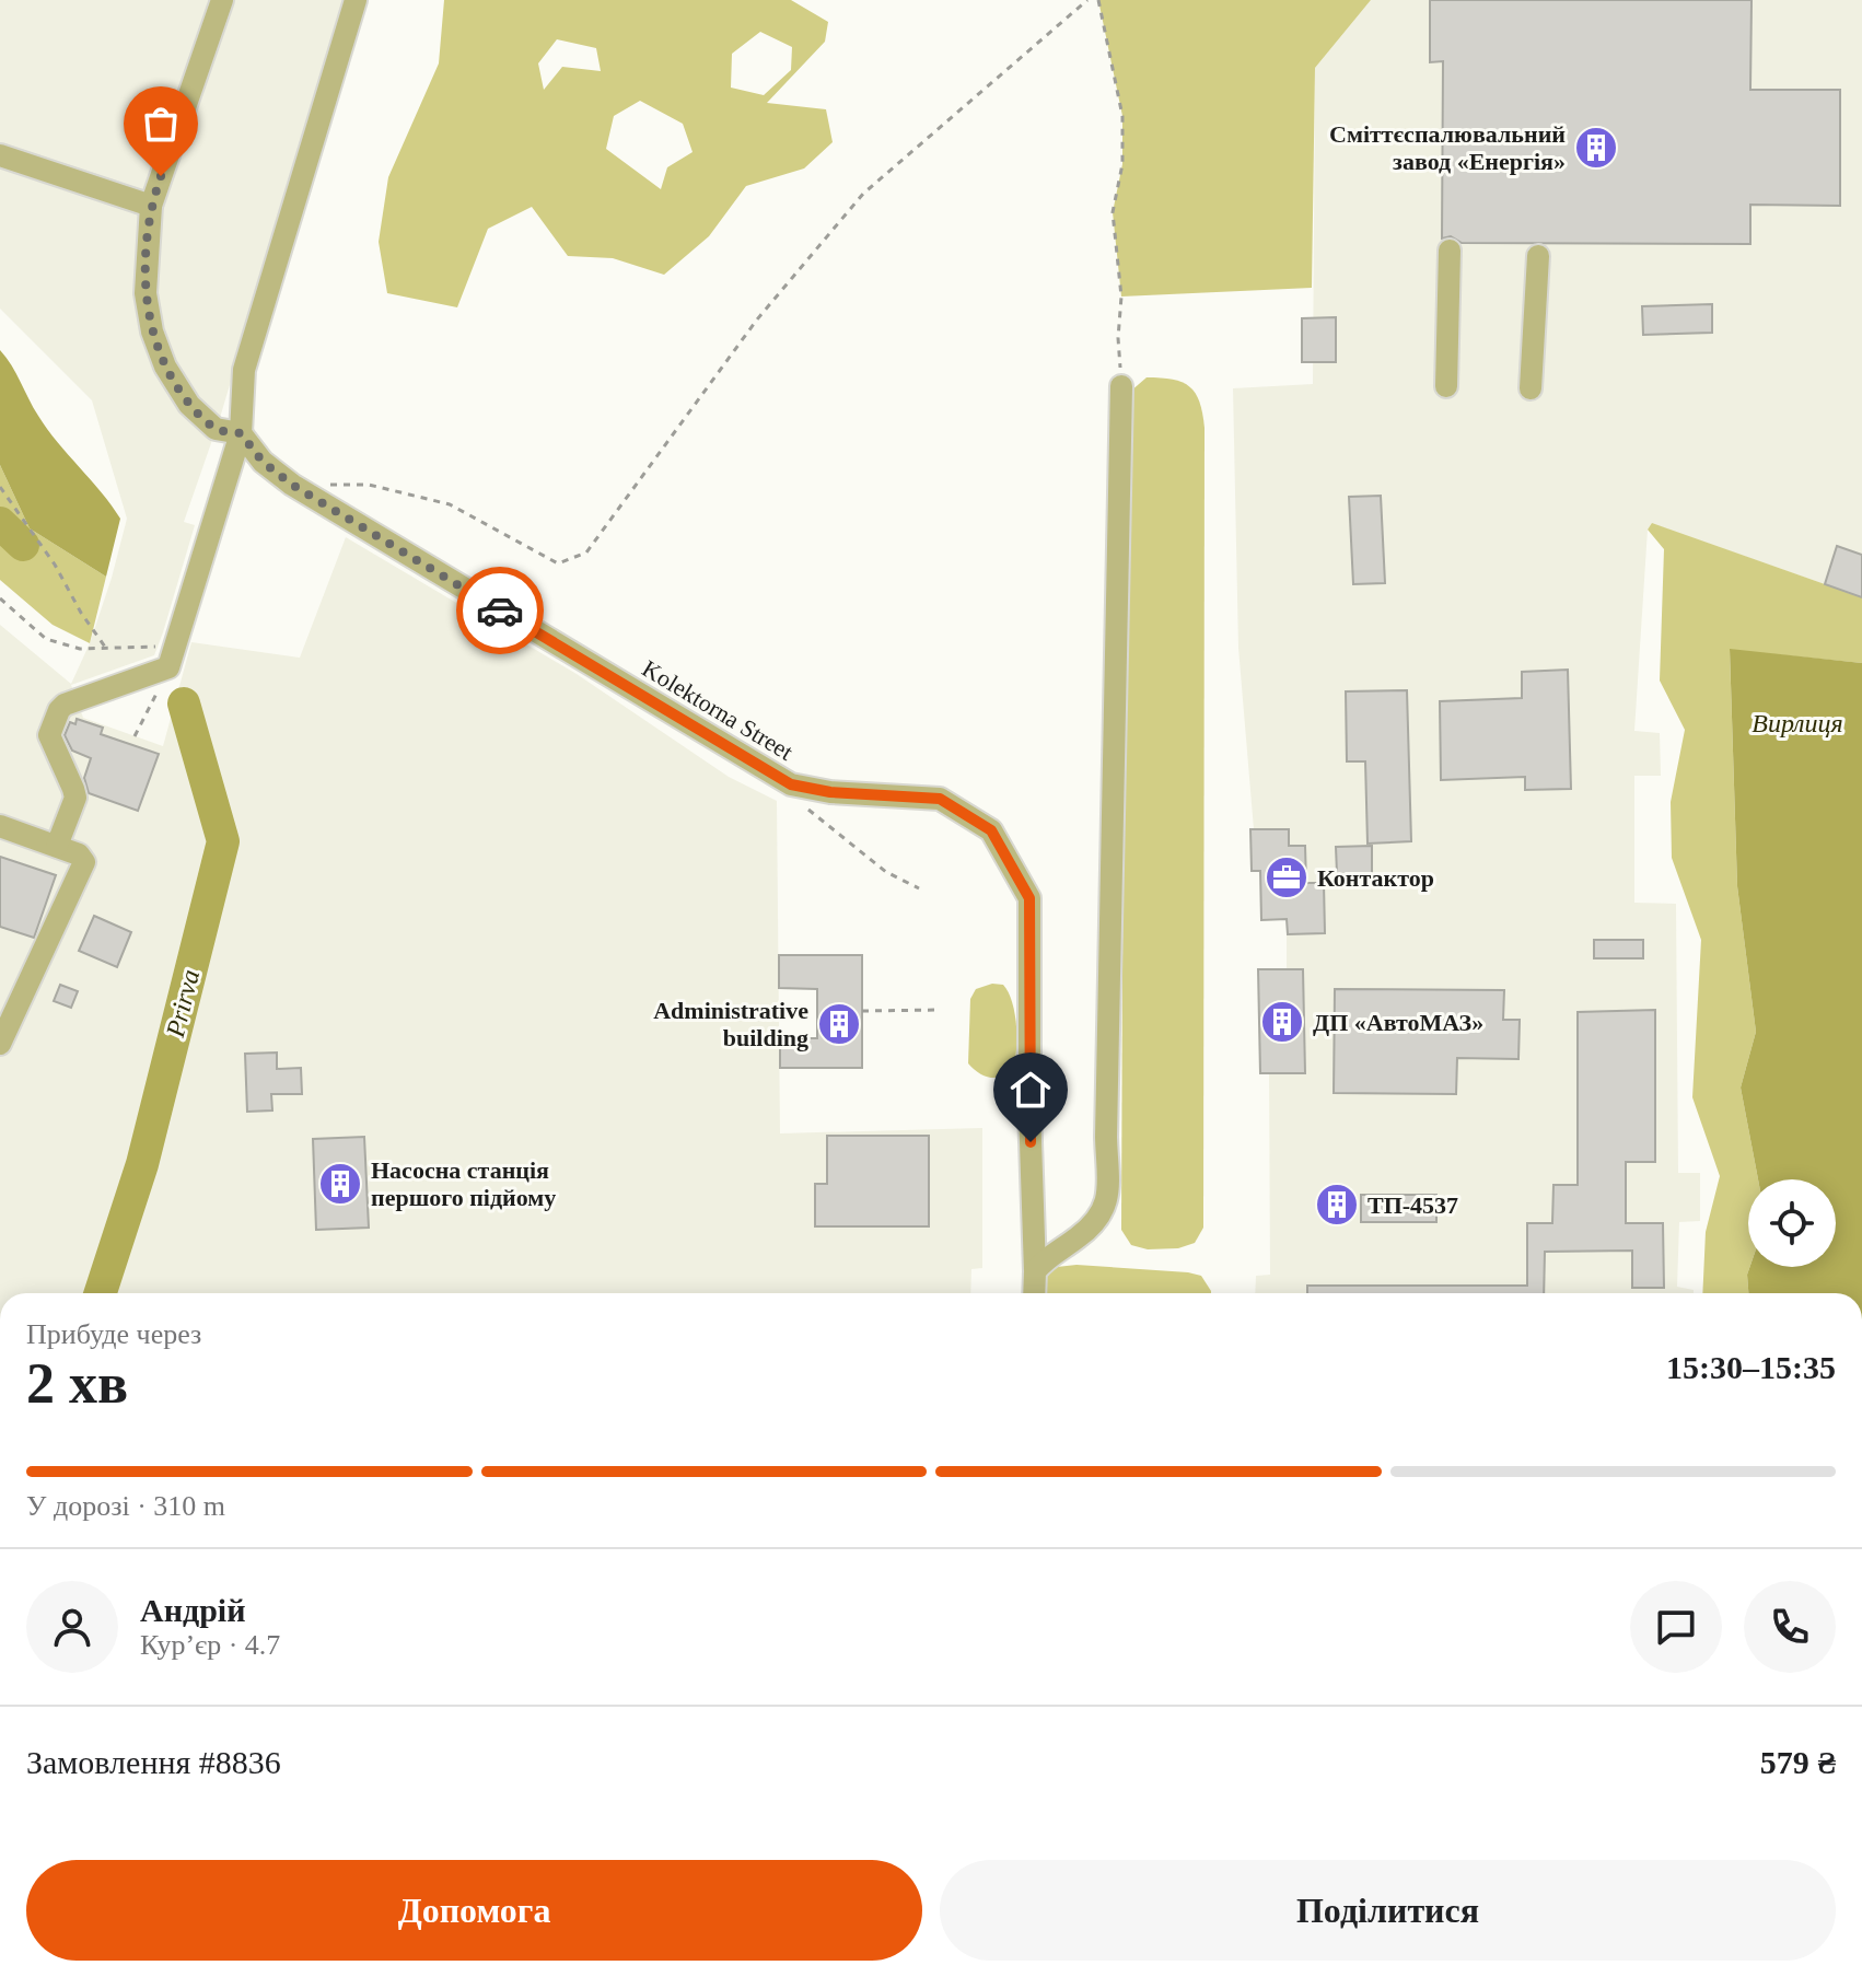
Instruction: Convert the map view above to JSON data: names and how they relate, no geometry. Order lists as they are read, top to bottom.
{
  "streets": {
    "street": ["Kolektorna Street"]
  },
  "water": ["Вирлиця", "Prirva"],
  "places": {
    "building": [
      "Сміттєспалювальний завод «Енергія»",
      "ДП «АвтоМАЗ»",
      "Administrative building",
      "Насосна станція першого підйому",
      "ТП-4537"
    ],
    "office": ["Контактор"]
  },
  "page": {
    "heading": ["2 хв", "Прибуде через", "15:30–15:35"],
    "panel": [
      "Андрій",
      "Кур’єр · 4.7",
      "Замовлення #8836",
      "579 ₴"
    ],
    "bar": "У дорозі · 310 m",
    "buttons": ["Допомога", "Поділитися"]
  }
}
